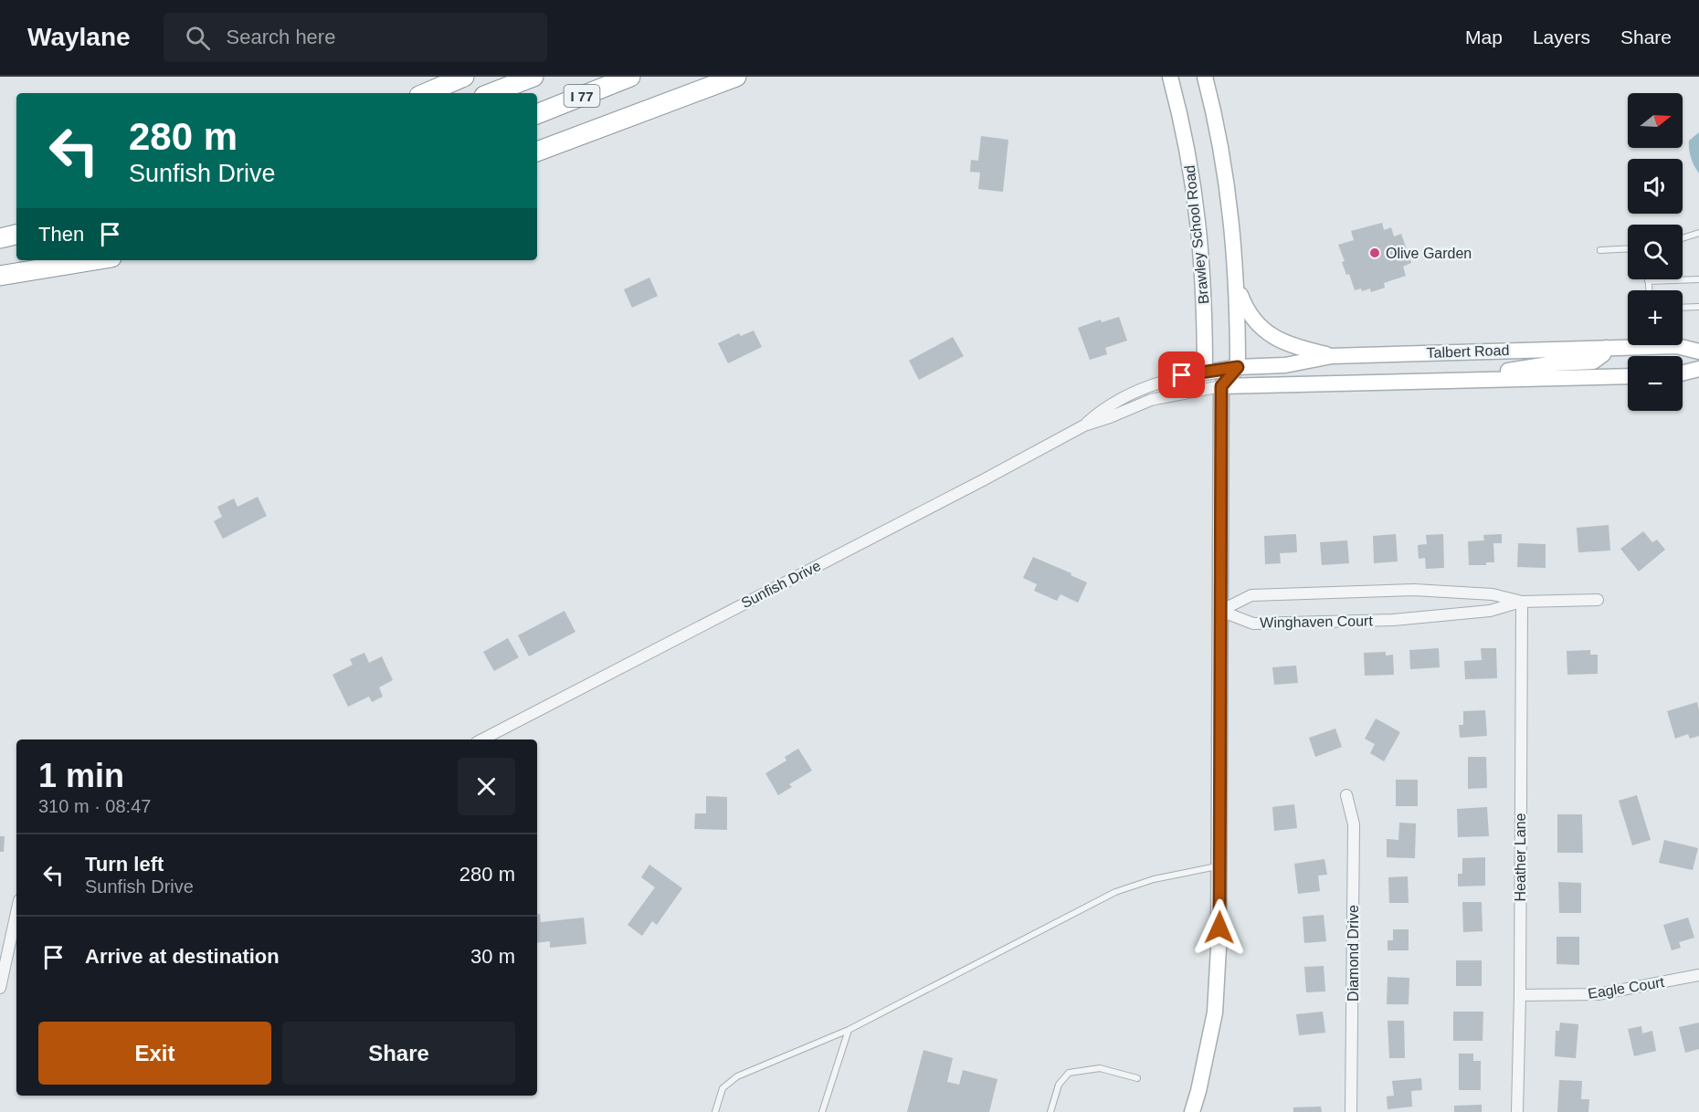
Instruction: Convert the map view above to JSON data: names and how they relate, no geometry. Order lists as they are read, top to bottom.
{
  "streets": {
    "highway": ["I 77"],
    "main road": ["Brawley School Road", "Talbert Road", "Sunfish Drive"],
    "street": [
      "Winghaven Court",
      "Heather Lane",
      "Diamond Drive",
      "Eagle Court"
    ]
  },
  "crossings": [
    ["Brawley School Road", "Sunfish Drive"],
    ["Talbert Road", "Sunfish Drive"],
    ["Winghaven Court", "Heather Lane"],
    ["Heather Lane", "Eagle Court"]
  ],
  "places": ["Olive Garden"],
  "north": "right",
  "page": {
    "header": "Waylane",
    "search": "Search here",
    "nav": ["Map", "Layers", "Share"],
    "map_buttons": ["+", "−"],
    "turn": ["280 m", "Sunfish Drive"],
    "then": "Then",
    "heading": ["1 min", "310 m · 08:47"],
    "list": [
      {
        "name": "Turn left",
        "note": "Sunfish Drive",
        "value": "280 m"
      },
      {
        "name": "Arrive at destination",
        "value": "30 m"
      }
    ],
    "buttons": ["Exit", "Share"]
  }
}
